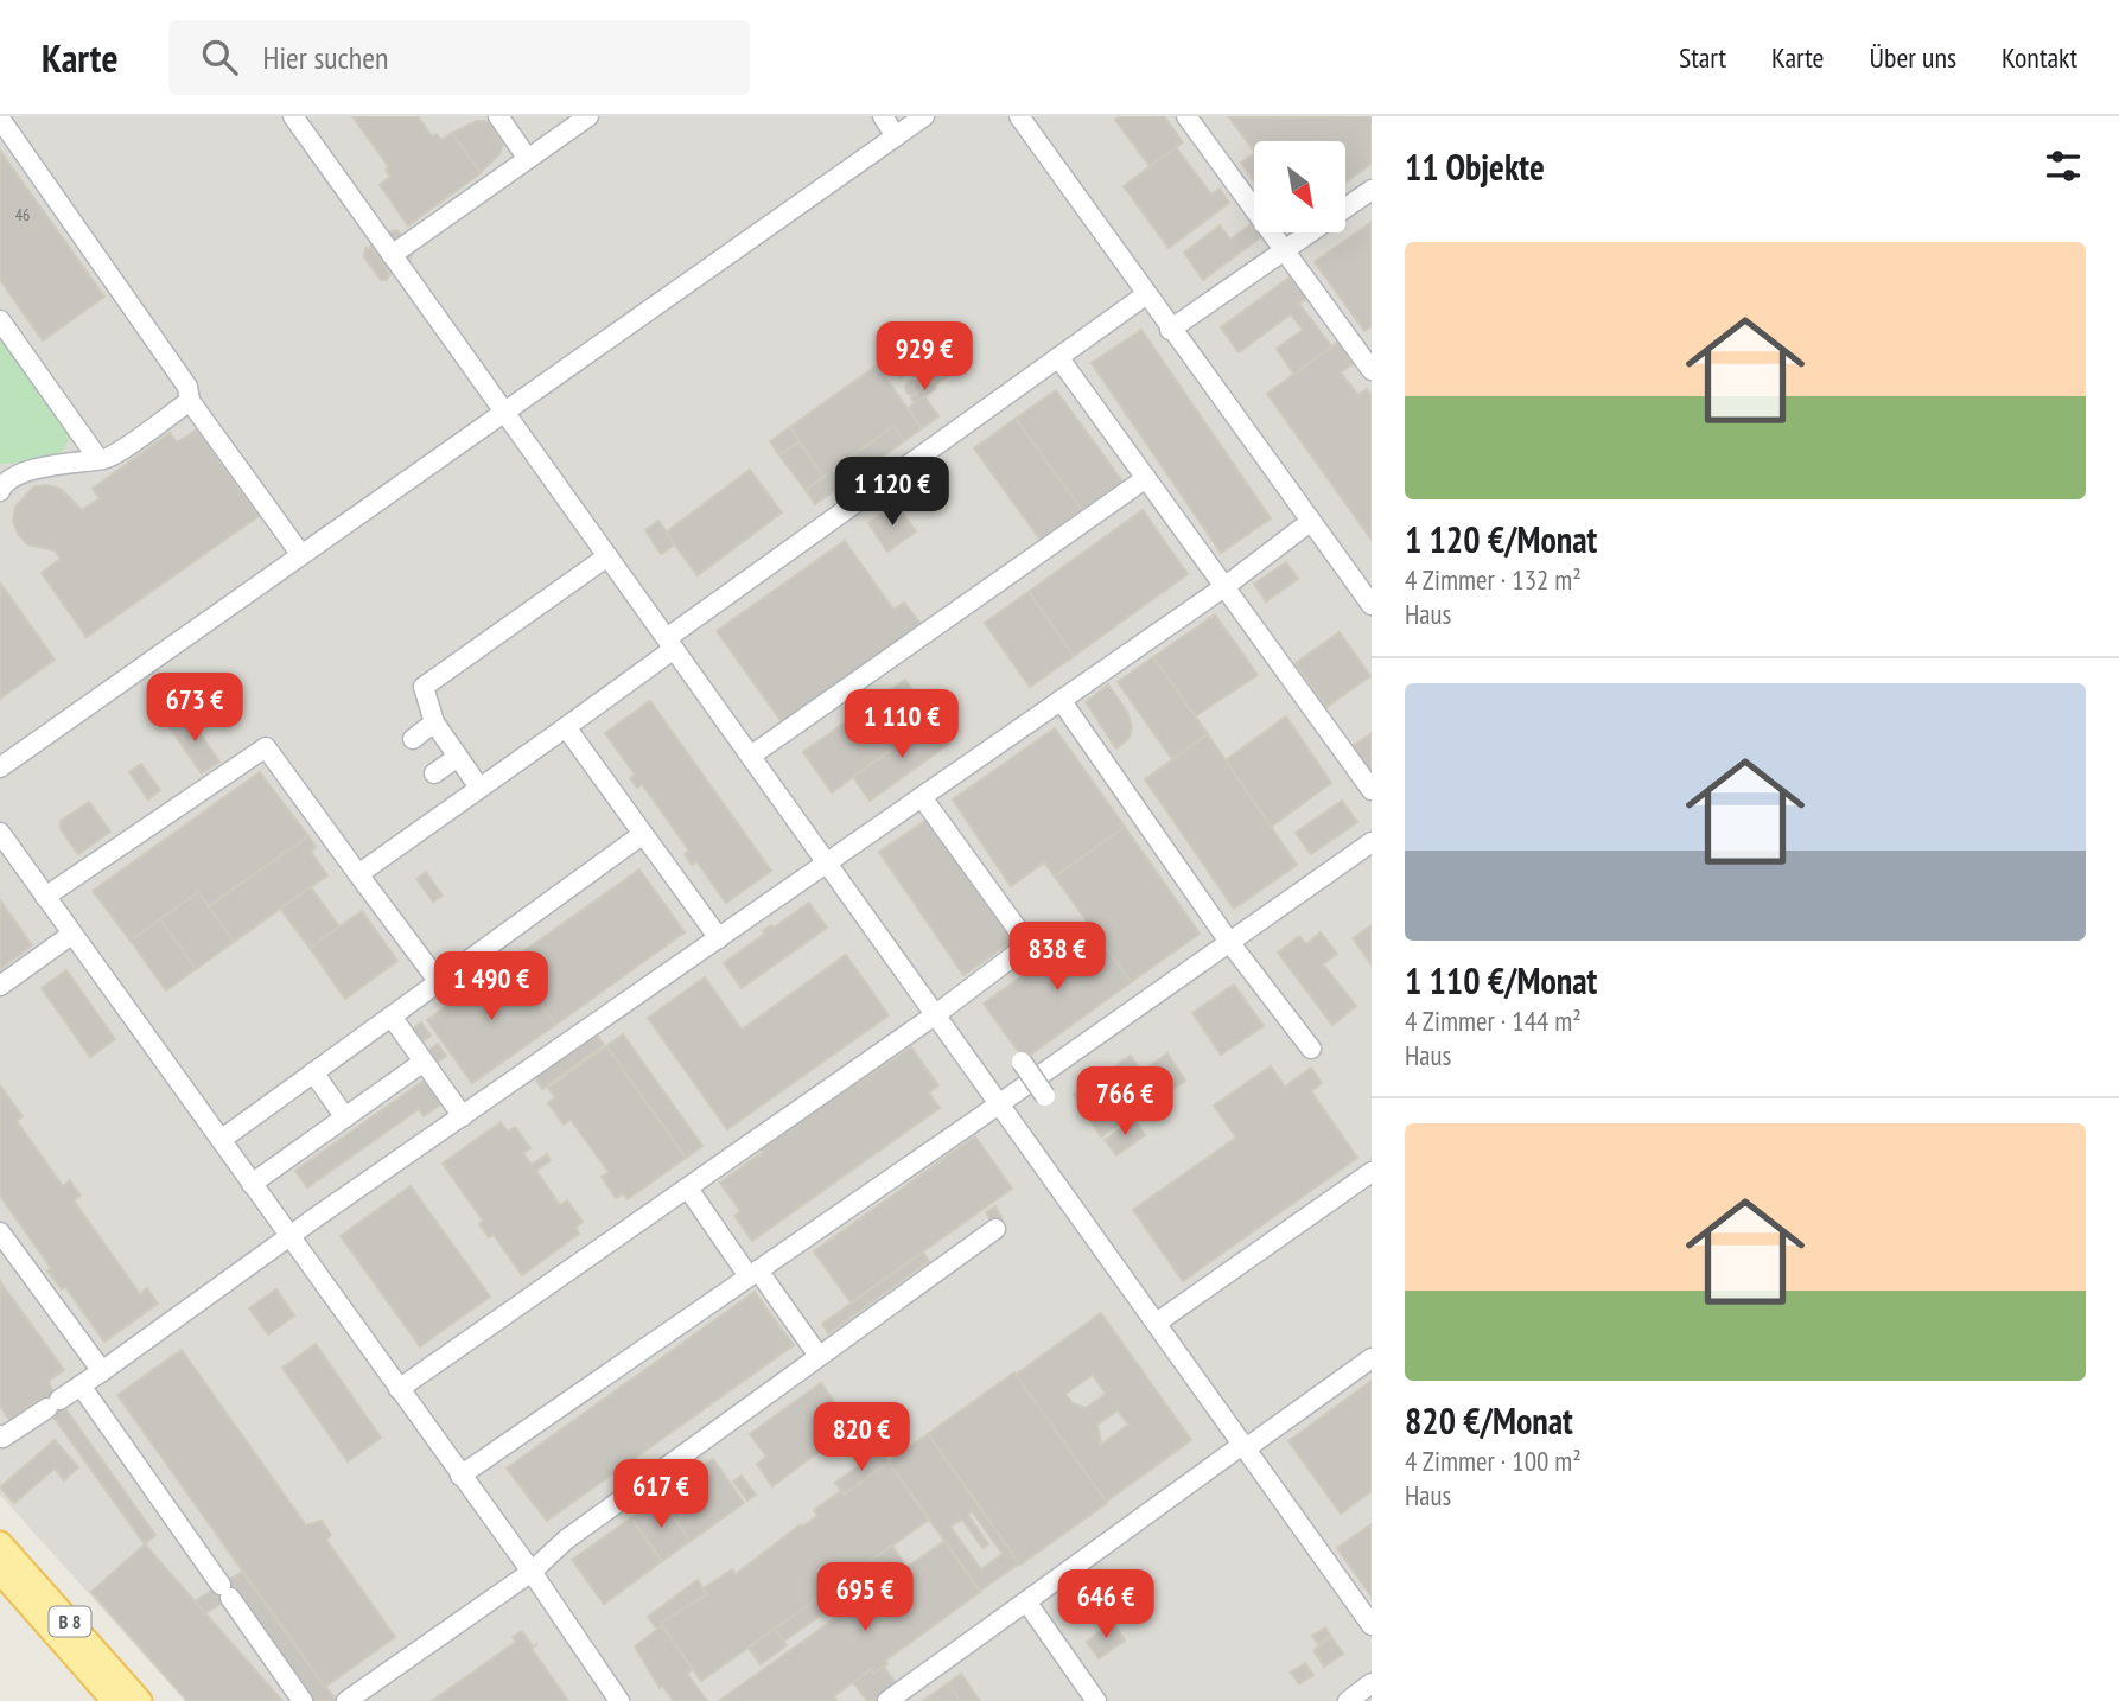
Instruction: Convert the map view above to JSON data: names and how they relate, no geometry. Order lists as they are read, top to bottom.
{
  "streets": {
    "main road": ["B 8"]
  },
  "house_numbers": ["46"],
  "north": "bottom right",
  "page": {
    "header": "Karte",
    "search": "Hier suchen",
    "nav": [
      "Start",
      "Karte",
      "Über uns",
      "Kontakt"
    ],
    "heading": "11 Objekte",
    "list": [
      {
        "name": "1 120 €/Monat",
        "note": "4 Zimmer · 132 m² · Haus"
      },
      {
        "name": "1 110 €/Monat",
        "note": "4 Zimmer · 144 m² · Haus"
      },
      {
        "name": "820 €/Monat",
        "note": "4 Zimmer · 100 m² · Haus"
      }
    ],
    "price": [
      "929 €",
      "1 120 €",
      "673 €",
      "1 110 €",
      "838 €",
      "1 490 €",
      "766 €",
      "820 €",
      "617 €",
      "695 €",
      "646 €"
    ]
  }
}
